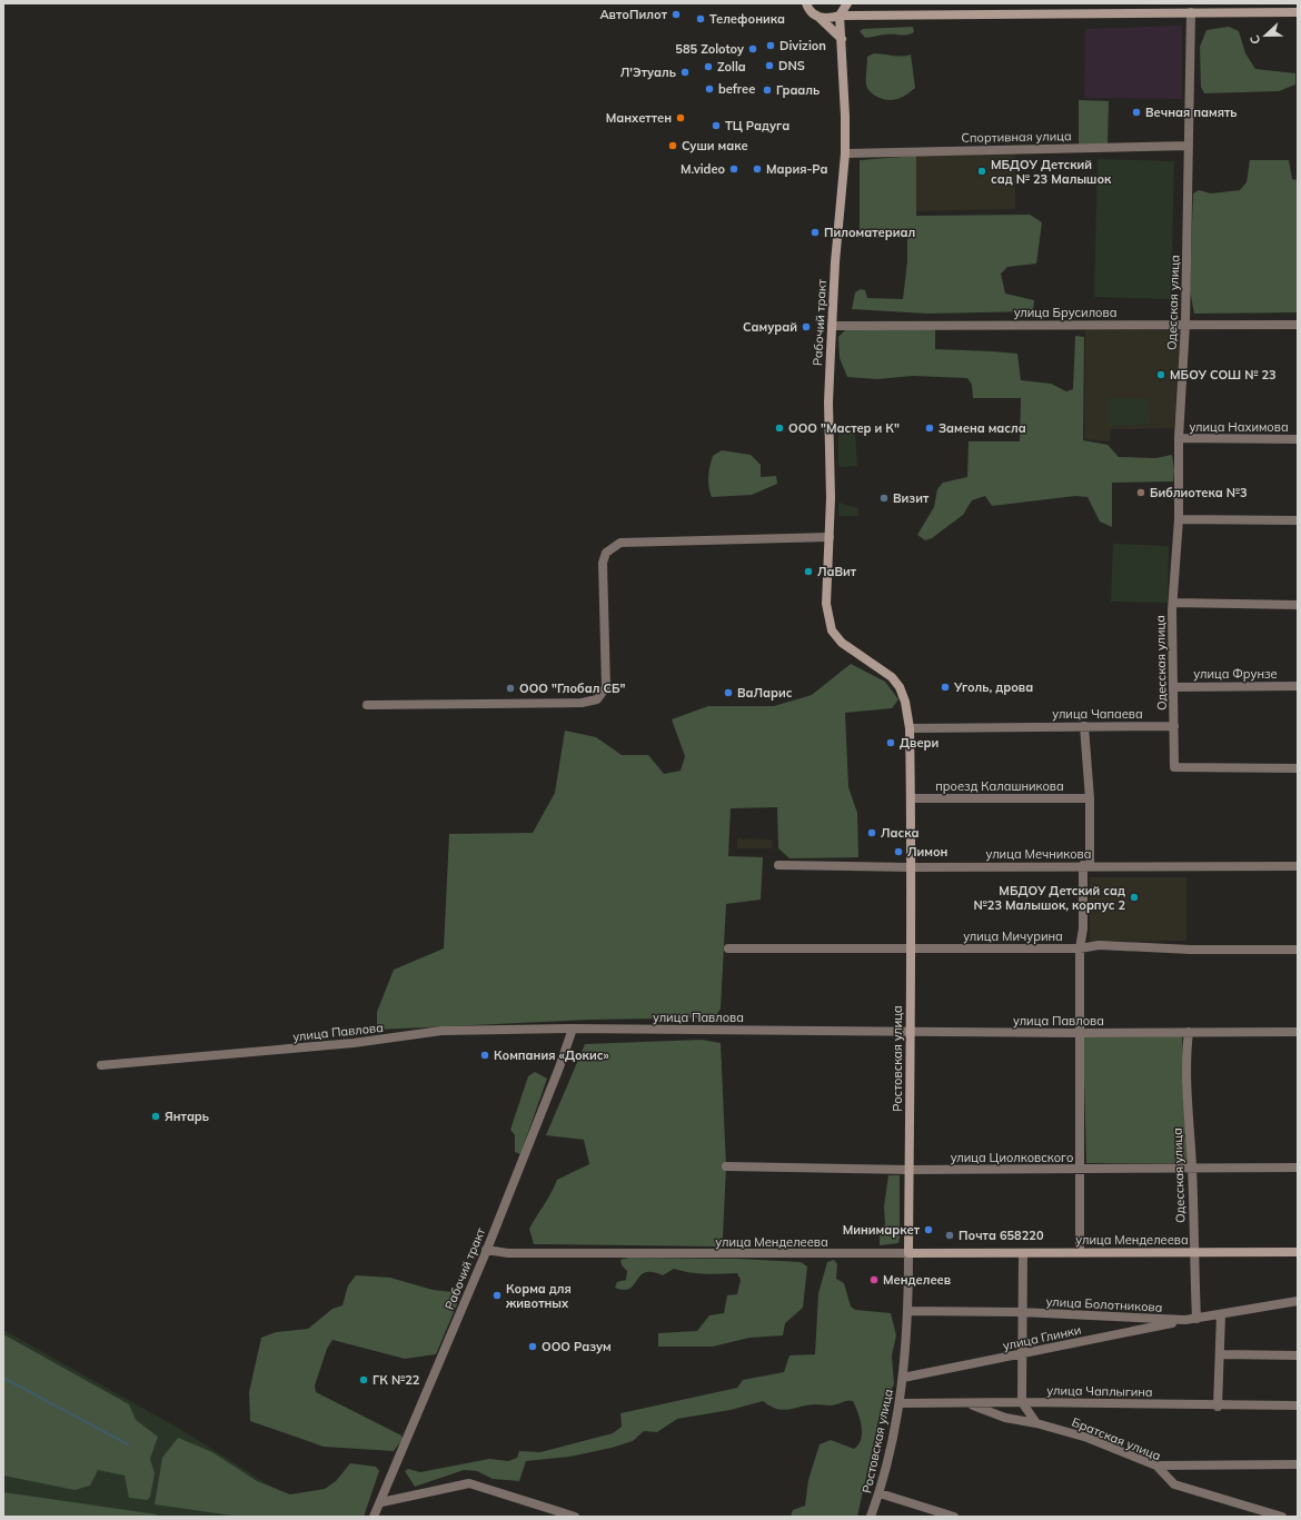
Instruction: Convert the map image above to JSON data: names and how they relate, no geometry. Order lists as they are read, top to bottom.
{
  "streets": {
    "street": [
      "Спортивная улица",
      "Одесская улица",
      "улица Брусилова",
      "Рабочий тракт",
      "улица Нахимова",
      "улица Фрунзе",
      "улица Чапаева",
      "проезд Калашникова",
      "улица Мечникова",
      "улица Мичурина",
      "улица Павлова",
      "Ростовская улица",
      "улица Циолковского",
      "улица Менделеева",
      "улица Болотникова",
      "улица Глинки",
      "улица Чаплыгина",
      "Братская улица"
    ]
  },
  "crossings": [
    ["Спортивная улица", "Одесская улица"],
    ["Спортивная улица", "Рабочий тракт"],
    ["Одесская улица", "улица Брусилова"],
    ["Одесская улица", "улица Нахимова"],
    ["Одесская улица", "улица Фрунзе"],
    ["Одесская улица", "улица Чапаева"],
    ["Одесская улица", "улица Павлова"],
    ["Одесская улица", "улица Циолковского"],
    ["Одесская улица", "улица Менделеева"],
    ["Одесская улица", "улица Болотникова"],
    ["улица Брусилова", "Рабочий тракт"],
    ["Рабочий тракт", "улица Павлова"],
    ["Рабочий тракт", "Ростовская улица"],
    ["Рабочий тракт", "улица Менделеева"],
    ["улица Чапаева", "Ростовская улица"],
    ["проезд Калашникова", "Ростовская улица"],
    ["улица Мечникова", "Ростовская улица"],
    ["улица Мичурина", "Ростовская улица"],
    ["улица Павлова", "Ростовская улица"],
    ["Ростовская улица", "улица Циолковского"],
    ["Ростовская улица", "улица Менделеева"],
    ["Ростовская улица", "улица Болотникова"],
    ["Ростовская улица", "улица Глинки"],
    ["Ростовская улица", "улица Чаплыгина"],
    ["улица Болотникова", "улица Глинки"],
    ["улица Чаплыгина", "Братская улица"]
  ],
  "places": [
    "АвтоПилот",
    "Телефоника",
    "Divizion",
    "585 Zolotoy",
    "DNS",
    "Zolla",
    "Л'Этуаль",
    "befree",
    "Грааль",
    "Вечная память",
    "Манхеттен",
    "ТЦ Радуга",
    "Суши маке",
    "M.video",
    "Мария-Ра",
    "МБДОУ Детский сад № 23 Малышок",
    "Пиломатериал",
    "Самурай",
    "МБОУ СОШ № 23",
    "ООО \"Мастер и К\"",
    "Замена масла",
    "Библиотека №3",
    "Визит",
    "ЛаВит",
    "Уголь, дрова",
    "ООО \"Глобал СБ\"",
    "ВаЛарис",
    "Двери",
    "Ласка",
    "Лимон",
    "МБДОУ Детский сад №23 Малышок, корпус 2",
    "Компания «Докис»",
    "Янтарь",
    "Минимаркет",
    "Почта 658220",
    "Менделеев",
    "Корма для животных",
    "ООО Разум",
    "ГК №22"
  ],
  "north": "left"
}
